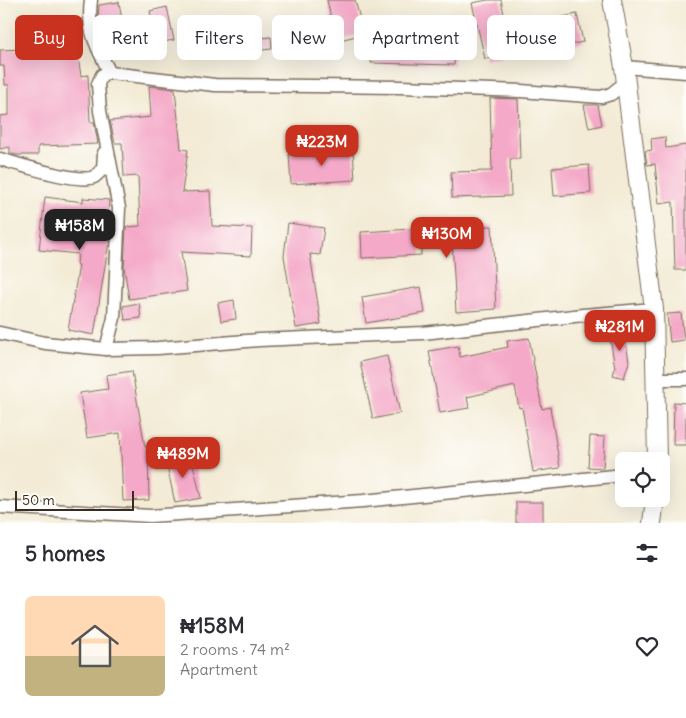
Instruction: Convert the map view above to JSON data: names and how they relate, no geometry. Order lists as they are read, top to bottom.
{
  "scale_bar": "50 m",
  "page": {
    "chip": [
      "Buy",
      "Rent",
      "Filters",
      "New",
      "Apartment",
      "House"
    ],
    "price": [
      "₦223M",
      "₦158M",
      "₦130M",
      "₦281M",
      "₦489M"
    ],
    "scale": "50 m",
    "heading": "5 homes",
    "list": [
      {
        "name": "₦158M",
        "note": "2 rooms · 74 m² · Apartment"
      }
    ]
  }
}
